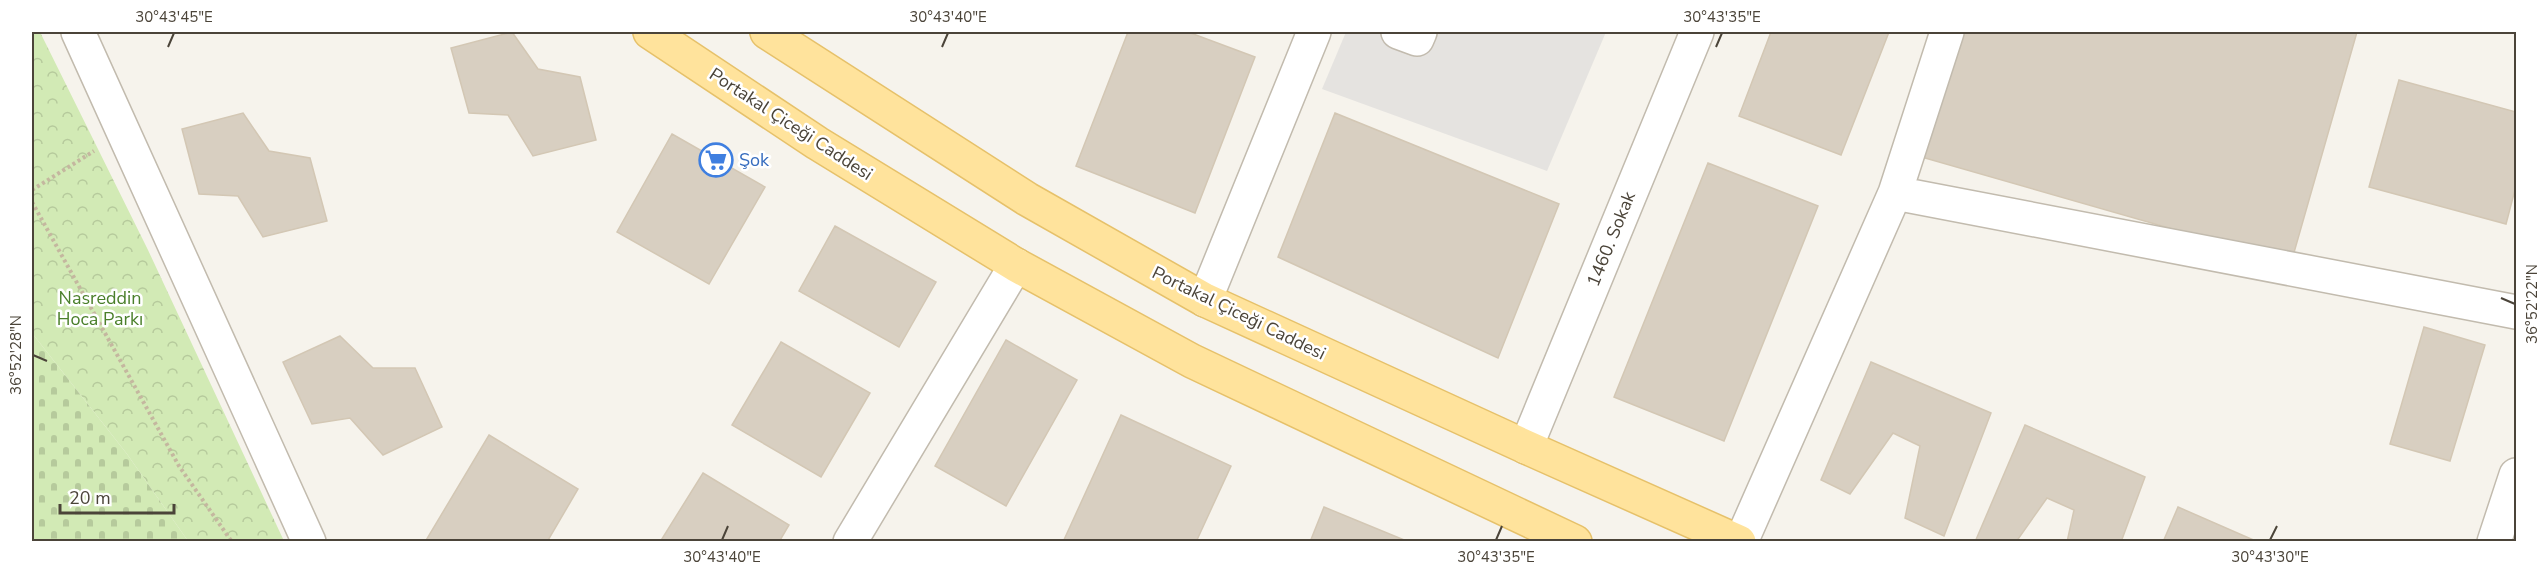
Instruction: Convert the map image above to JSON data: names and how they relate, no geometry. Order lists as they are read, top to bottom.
{
  "streets": {
    "main road": ["Portakal Çiceği Caddesi"],
    "street": ["1460. Sokak"]
  },
  "crossings": [
    ["Portakal Çiceği Caddesi", "1460. Sokak"]
  ],
  "parks": ["Nasreddin Hoca Parkı"],
  "places": {
    "supermarket": ["Şok"]
  },
  "scale_bar": "20 m",
  "coordinates": [
    "30°43'45\"E",
    "30°43'40\"E",
    "30°43'35\"E",
    "36°52'22\"N",
    "36°52'28\"N",
    "30°43'30\"E"
  ]
}
